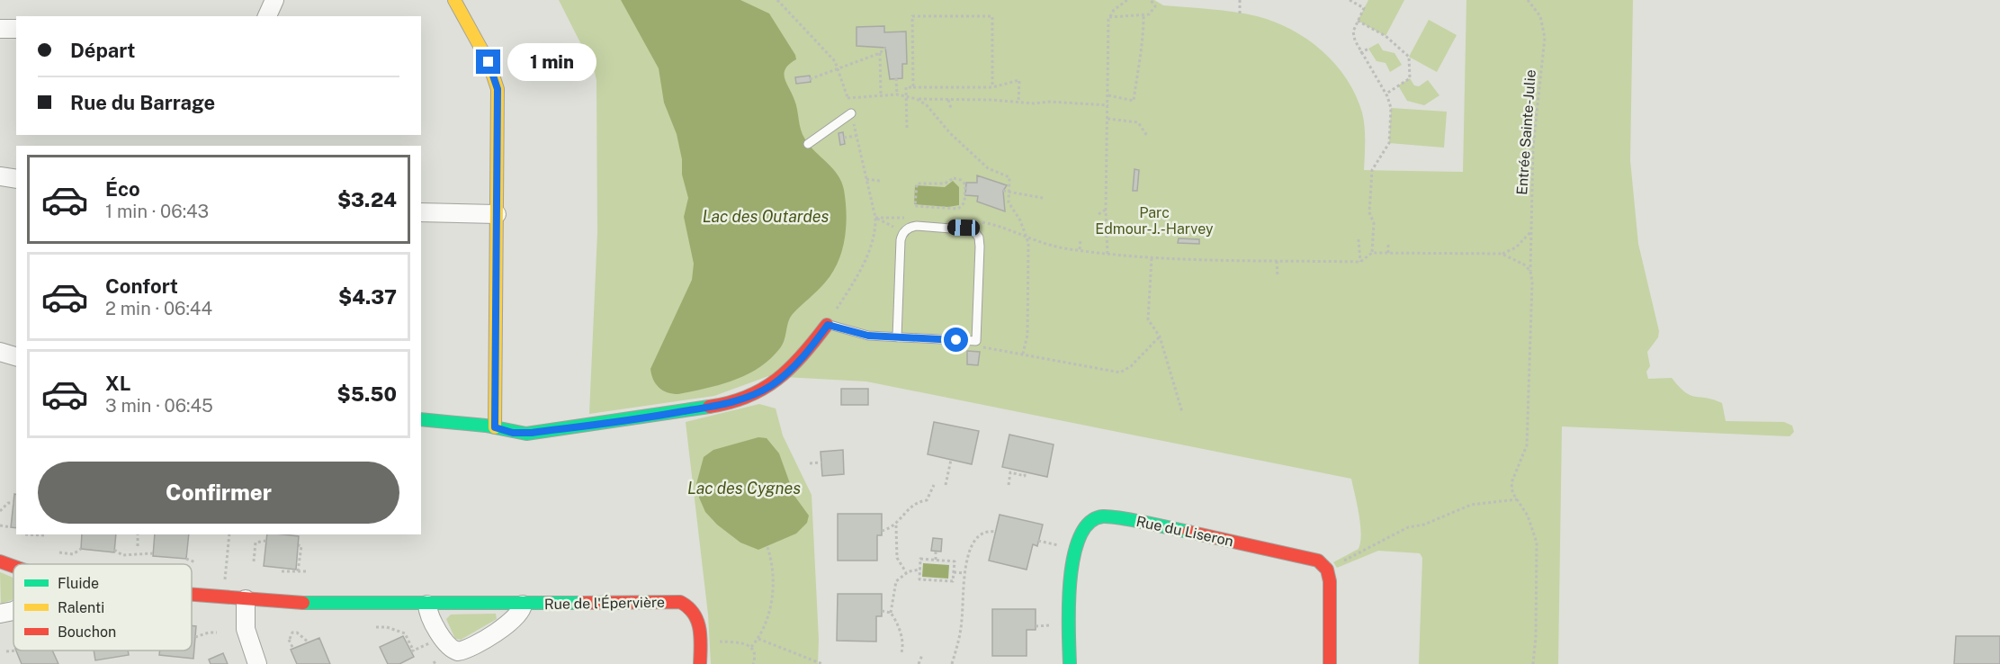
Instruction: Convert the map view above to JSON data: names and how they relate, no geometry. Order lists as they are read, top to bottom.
{
  "streets": {
    "street": ["Rue du Liseron", "Rue de l'Épervière"],
    "path": ["Entrée Sainte-Julie"]
  },
  "water": ["Lac des Outardes", "Lac des Cygnes"],
  "parks": ["Parc Edmour-J.-Harvey"],
  "legend": ["Fluide", "Ralenti", "Bouchon"],
  "page": {
    "banner": ["Départ", "Rue du Barrage"],
    "bubble": "1 min",
    "list": [
      {
        "name": "Éco",
        "note": "1 min · 06:43",
        "value": "$3.24"
      },
      {
        "name": "Confort",
        "note": "2 min · 06:44",
        "value": "$4.37"
      },
      {
        "name": "XL",
        "note": "3 min · 06:45",
        "value": "$5.50"
      }
    ],
    "buttons": "Confirmer"
  }
}
